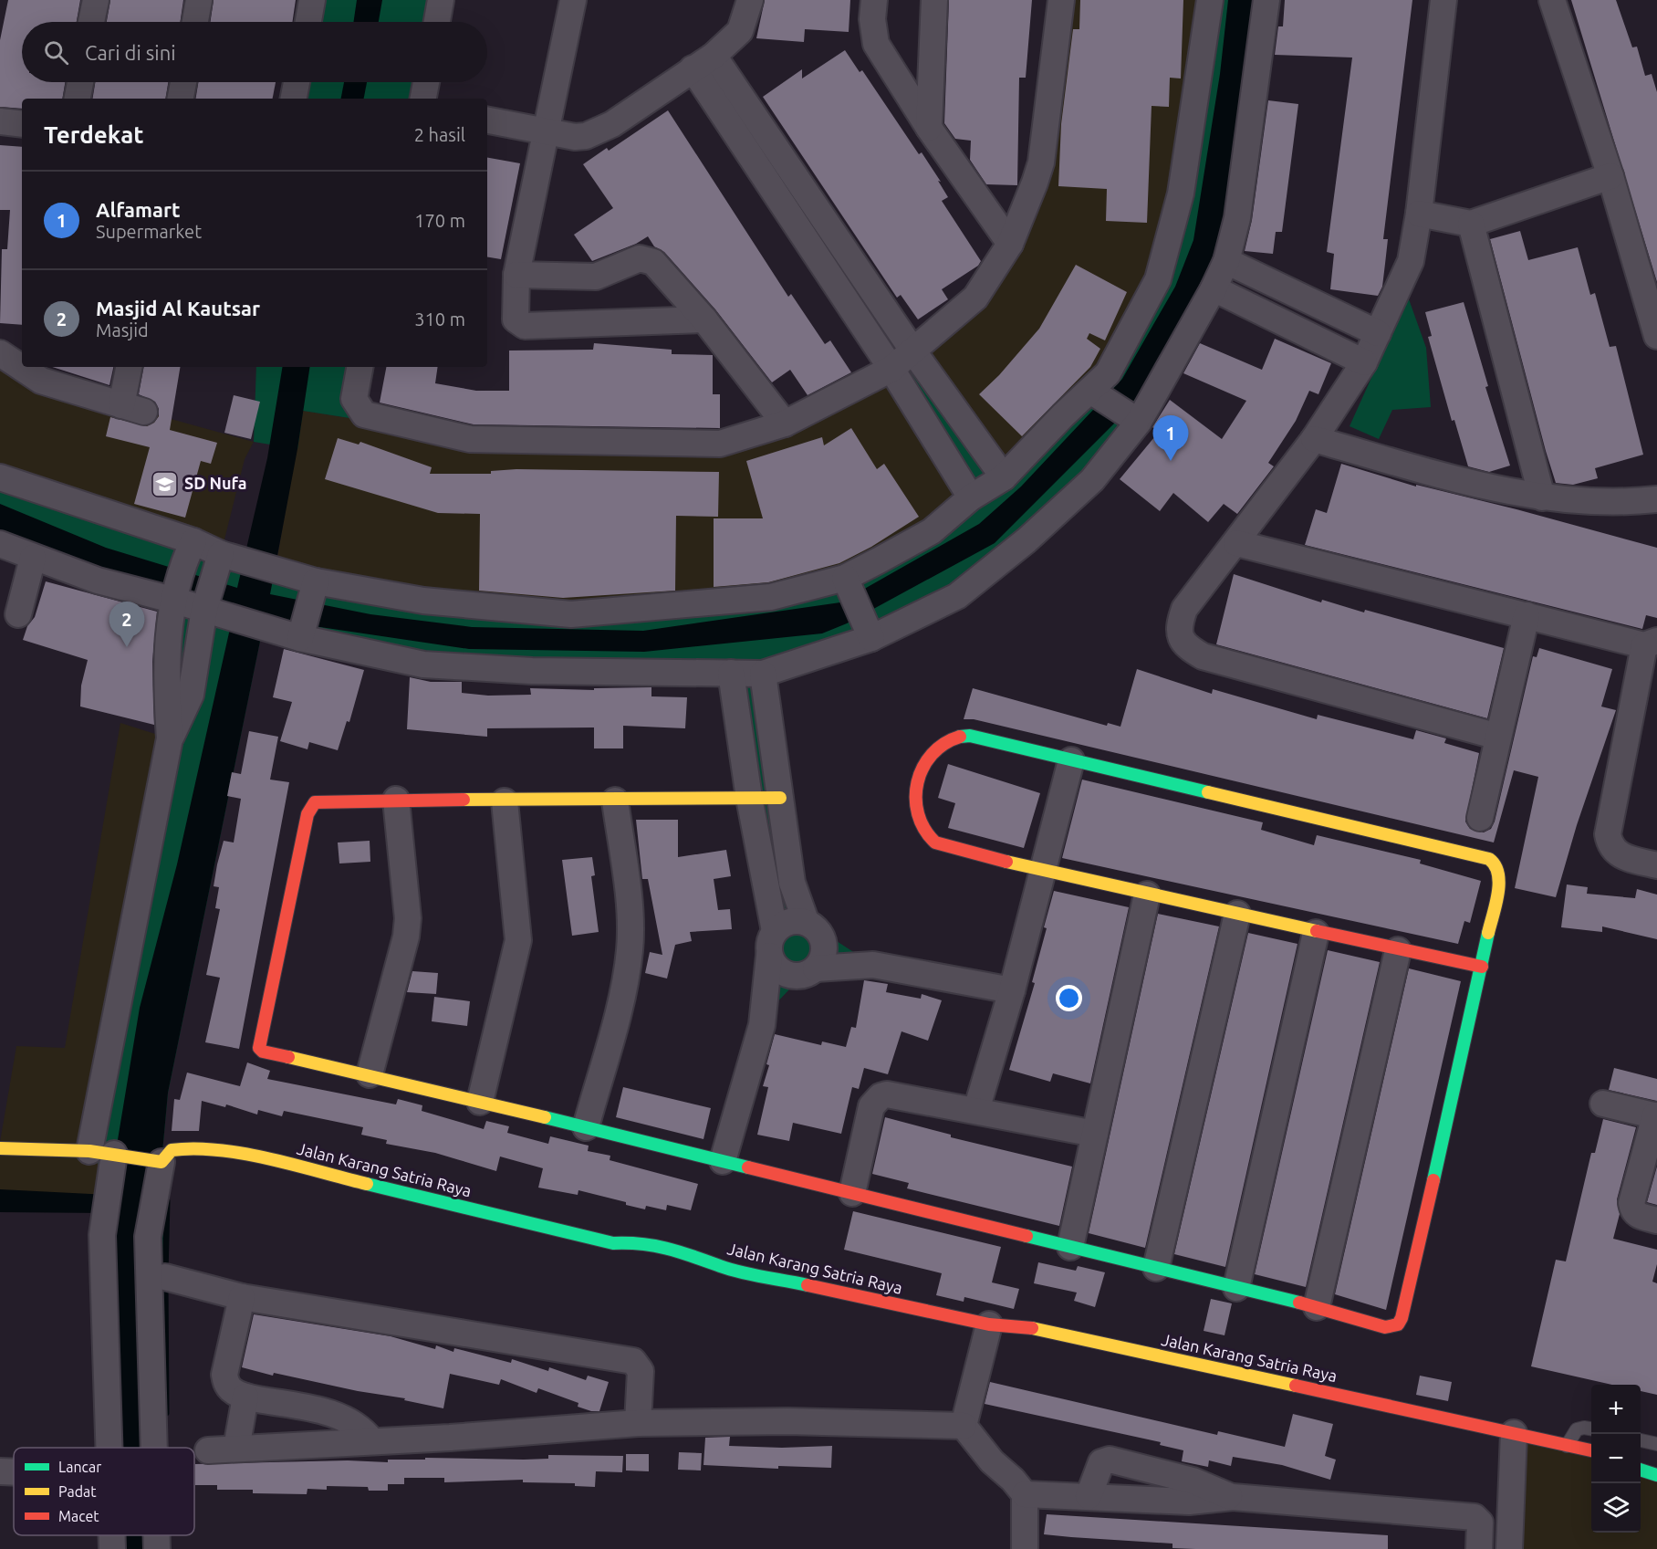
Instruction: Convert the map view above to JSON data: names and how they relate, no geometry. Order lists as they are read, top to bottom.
{
  "streets": {
    "street": ["Jalan Karang Satria Raya"]
  },
  "places": {
    "school or university": ["SD Nufa"]
  },
  "legend": ["Lancar", "Padat", "Macet"],
  "page": {
    "search": "Cari di sini",
    "heading": ["Terdekat", "2 hasil"],
    "list": [
      {
        "mark": "1",
        "name": "Alfamart",
        "note": "Supermarket",
        "value": "170 m"
      },
      {
        "mark": "2",
        "name": "Masjid Al Kautsar",
        "note": "Masjid",
        "value": "310 m"
      }
    ],
    "pins": ["1", "2"],
    "map_buttons": ["+", "−"]
  }
}
